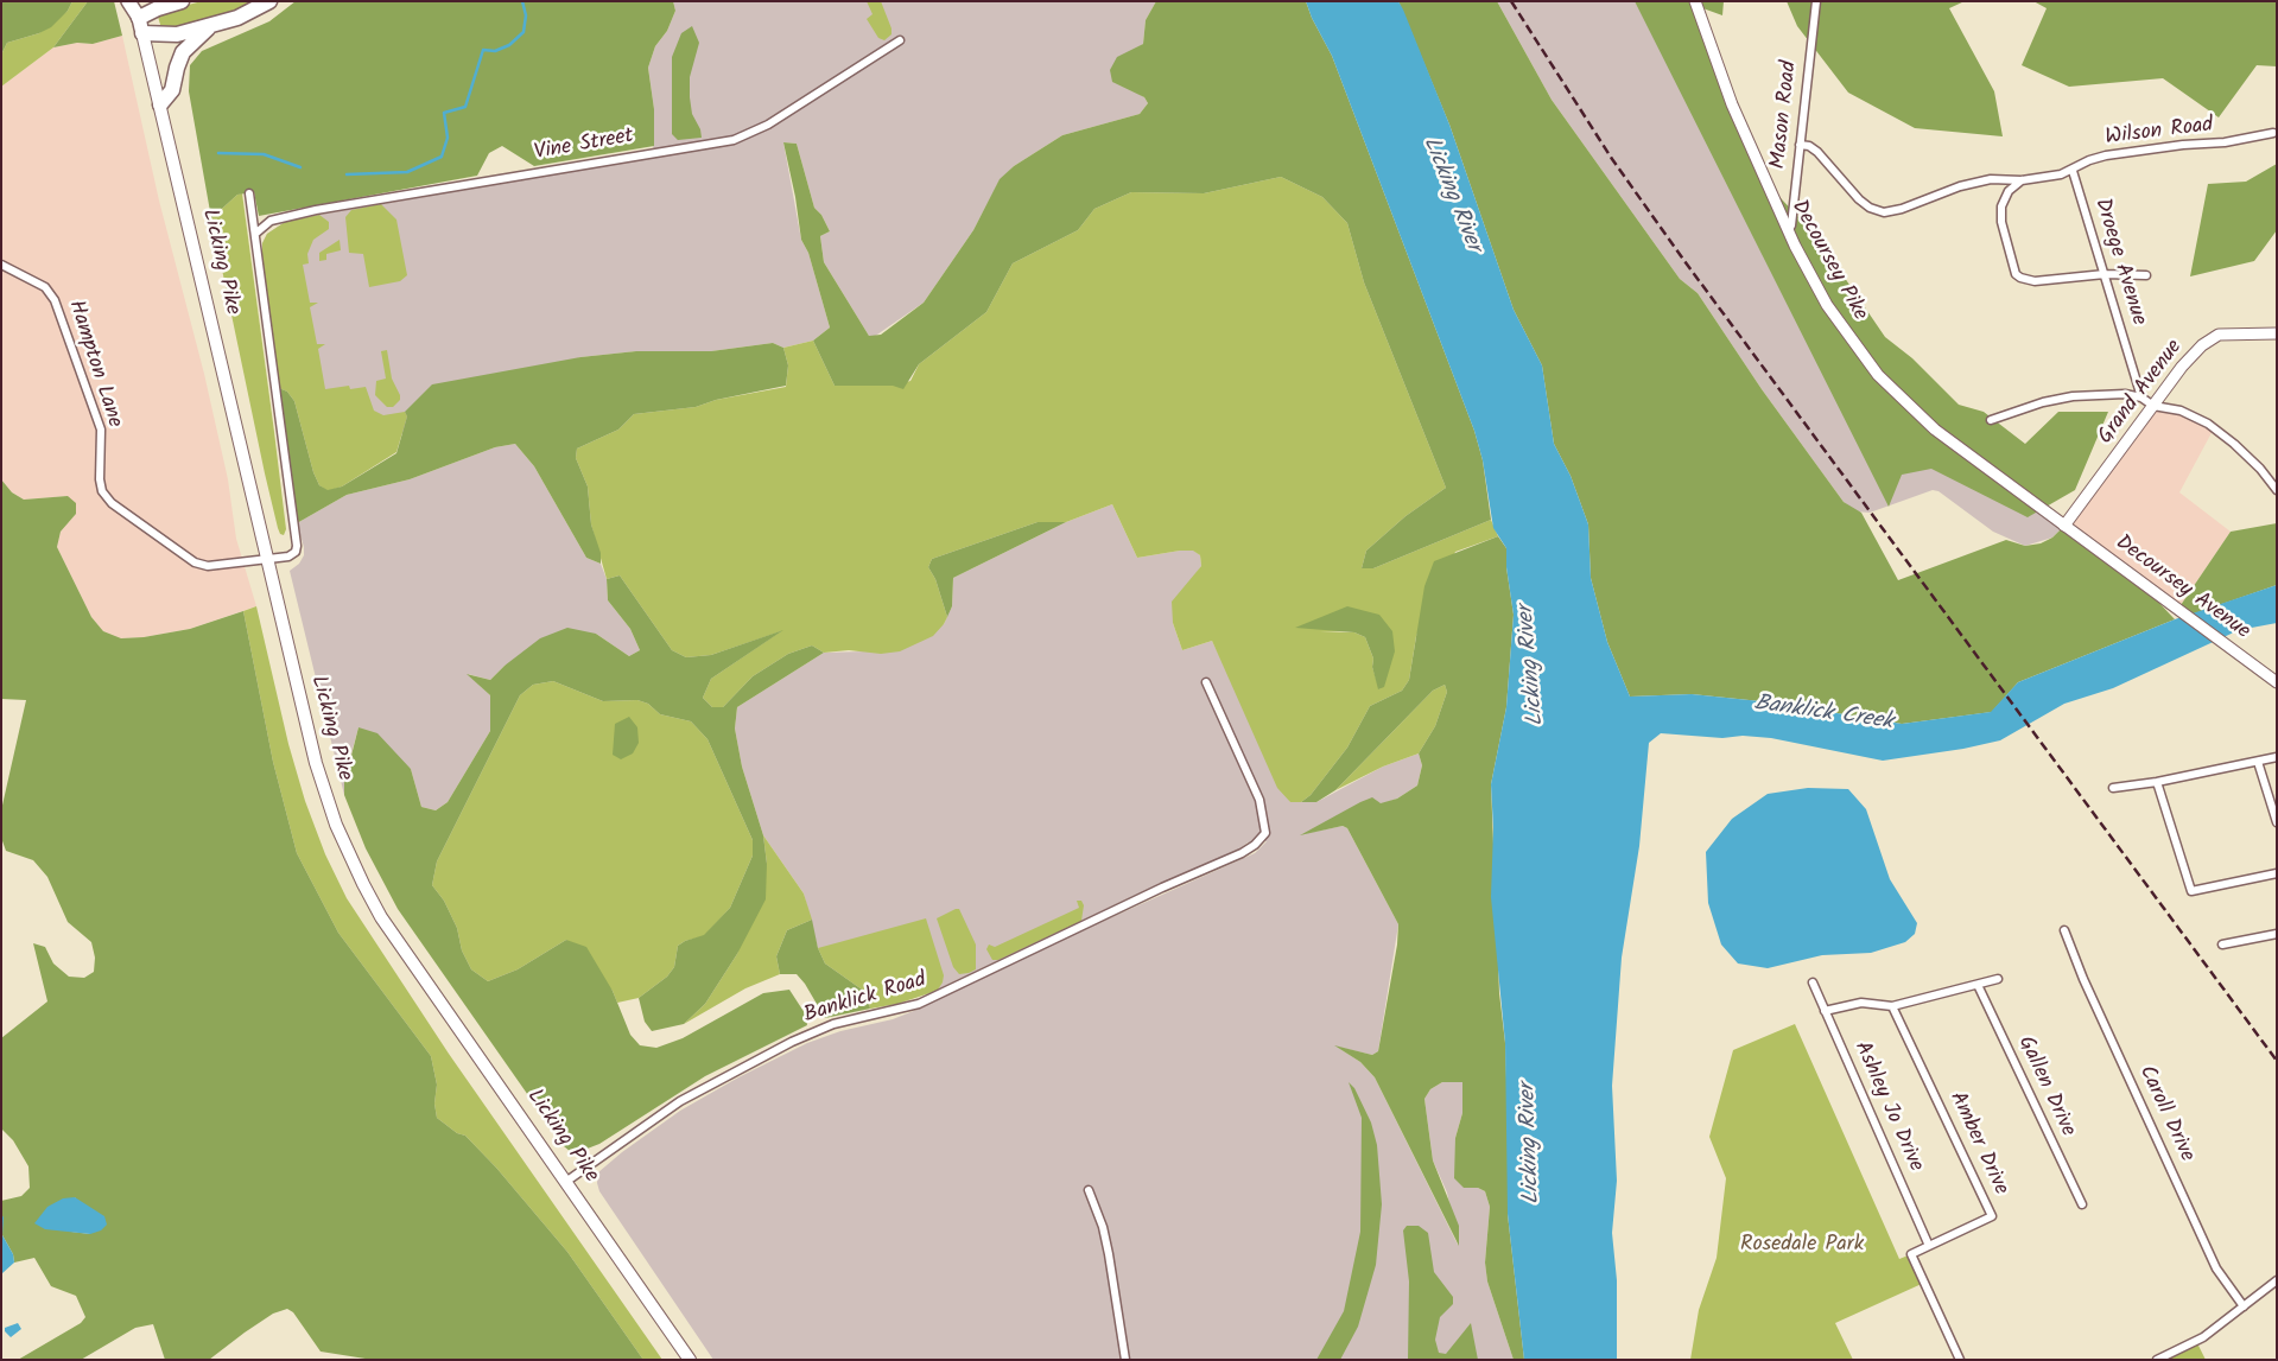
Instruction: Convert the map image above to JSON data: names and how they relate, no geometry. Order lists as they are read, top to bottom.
{
  "streets": {
    "highway": ["Licking Pike"],
    "main road": ["Decoursey Pike", "Grand Avenue", "Decoursey Avenue"],
    "street": [
      "Mason Road",
      "Wilson Road",
      "Vine Street",
      "Droege Avenue",
      "Hampton Lane",
      "Banklick Road",
      "Gallen Drive",
      "Ashley Jo Drive",
      "Caroll Drive",
      "Amber Drive"
    ]
  },
  "crossings": [
    ["Mason Road", "Wilson Road"],
    ["Mason Road", "Decoursey Pike"],
    ["Wilson Road", "Droege Avenue"],
    ["Vine Street", "Hampton Lane"],
    ["Decoursey Pike", "Grand Avenue"],
    ["Decoursey Pike", "Decoursey Avenue"],
    ["Licking Pike", "Hampton Lane"],
    ["Licking Pike", "Banklick Road"],
    ["Grand Avenue", "Decoursey Avenue"],
    ["Ashley Jo Drive", "Amber Drive"]
  ],
  "water": ["Licking River", "Banklick Creek"],
  "parks": ["Rosedale Park"]
}
